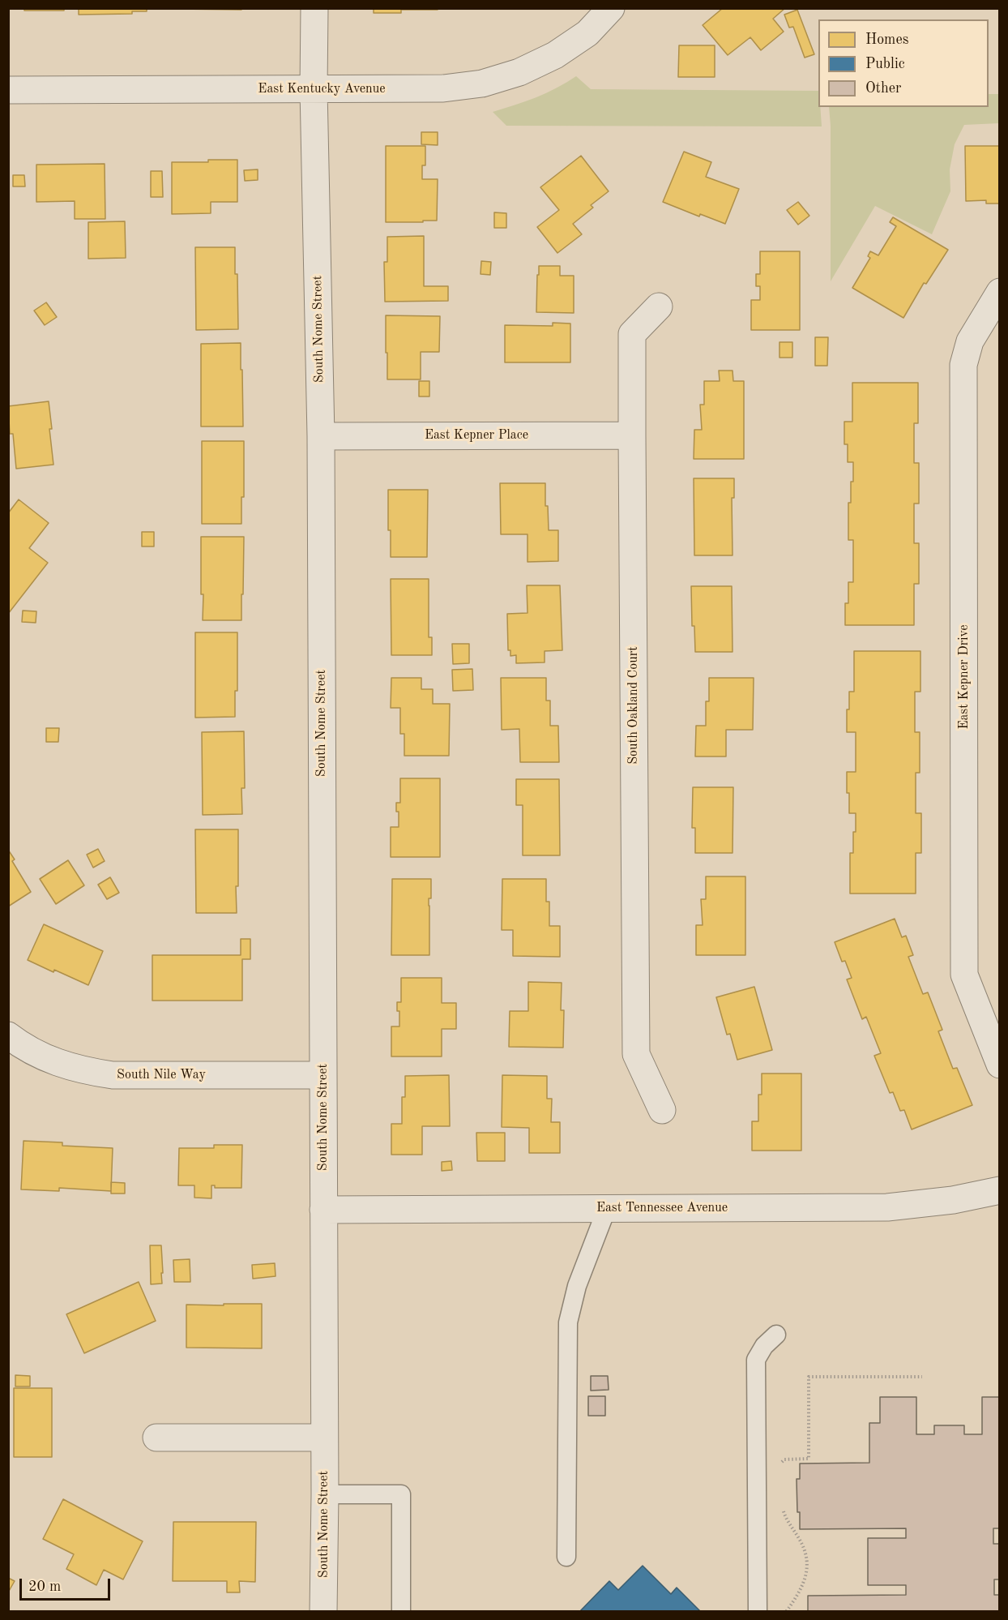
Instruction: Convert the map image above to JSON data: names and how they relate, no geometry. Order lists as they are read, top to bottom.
{
  "streets": {
    "street": [
      "East Kentucky Avenue",
      "South Nome Street",
      "East Kepner Place",
      "East Kepner Drive",
      "South Oakland Court",
      "South Nile Way",
      "East Tennessee Avenue"
    ]
  },
  "crossings": [
    ["East Kentucky Avenue", "South Nome Street"],
    ["South Nome Street", "East Kepner Place"],
    ["South Nome Street", "South Nile Way"],
    ["South Nome Street", "East Tennessee Avenue"],
    ["East Kepner Place", "South Oakland Court"]
  ],
  "legend": ["Homes", "Public", "Other"],
  "scale_bar": "20 m"
}
